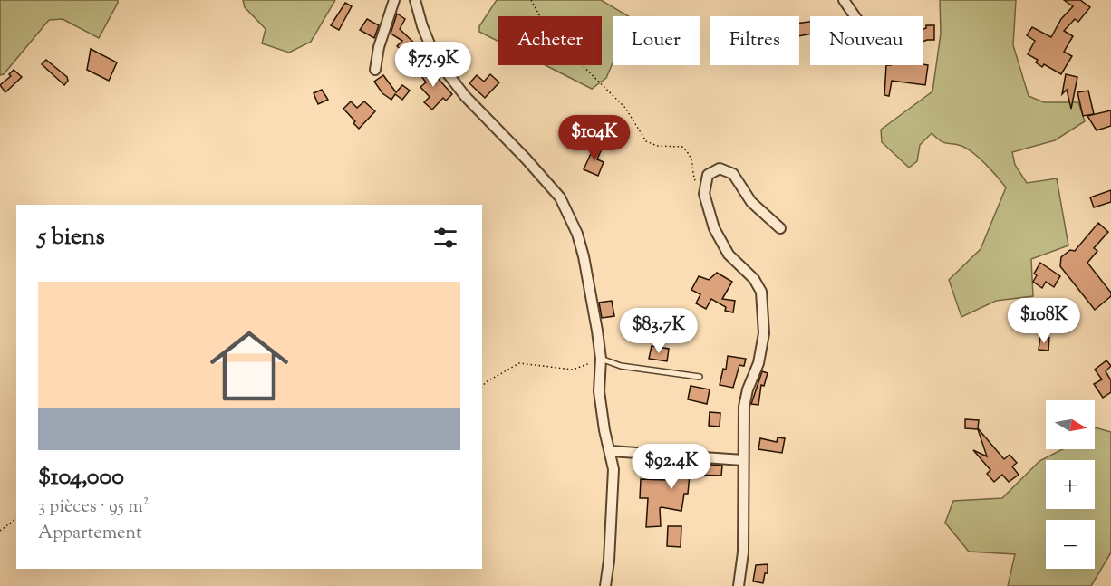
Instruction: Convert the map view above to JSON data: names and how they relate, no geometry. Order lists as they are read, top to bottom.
{
  "north": "right",
  "page": {
    "chip": [
      "Acheter",
      "Louer",
      "Filtres",
      "Nouveau"
    ],
    "price": [
      "$75.9K",
      "$104K",
      "$108K",
      "$83.7K",
      "$92.4K"
    ],
    "heading": "5 biens",
    "list": [
      {
        "name": "$104,000",
        "note": "3 pièces · 95 m² · Appartement"
      }
    ],
    "map_buttons": ["+", "−"]
  }
}
